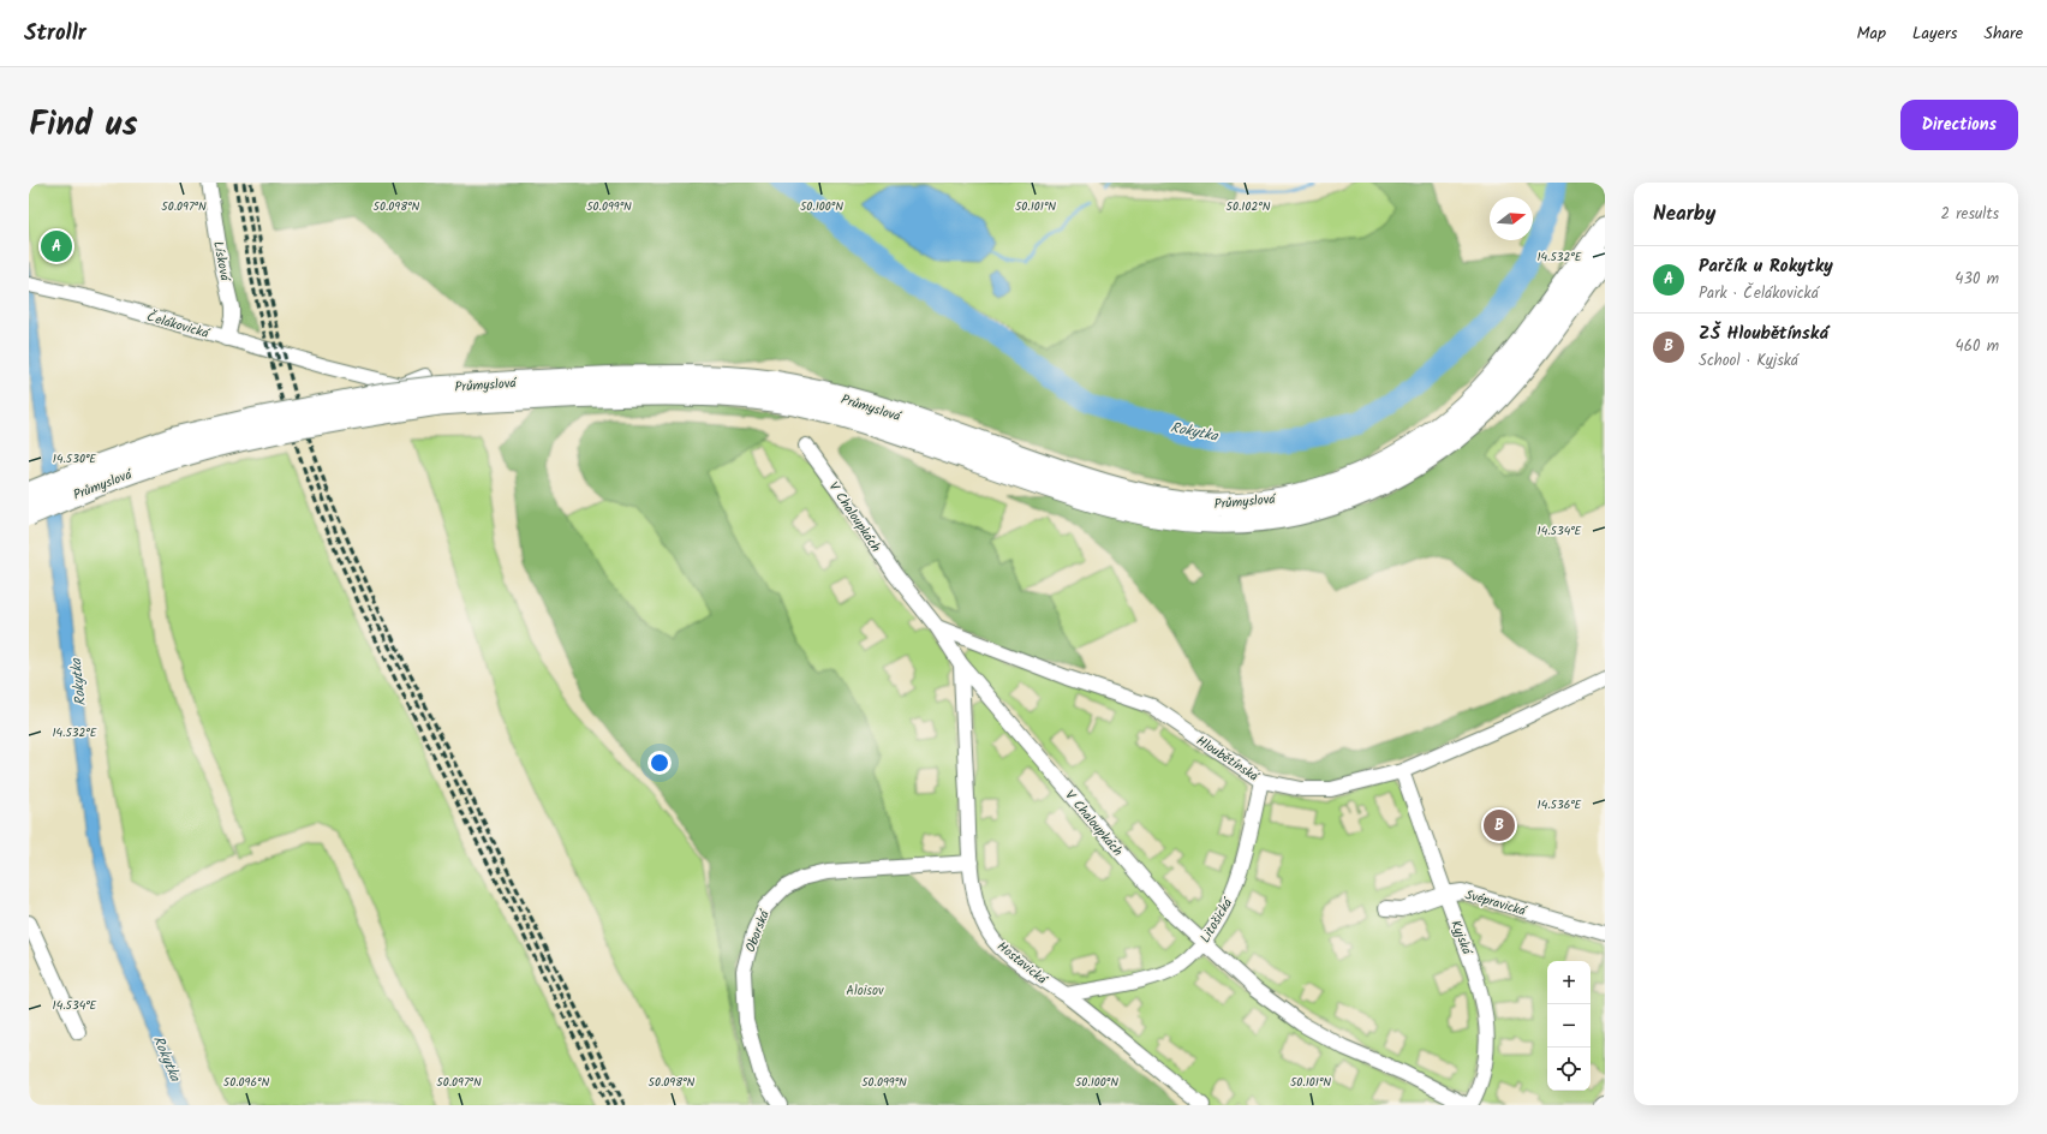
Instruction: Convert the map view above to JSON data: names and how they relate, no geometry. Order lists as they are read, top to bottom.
{
  "streets": {
    "main road": ["Průmyslová"],
    "street": [
      "Lísková",
      "Čelákovická",
      "V Chaloupkách",
      "Hloubětínská",
      "Svépravická",
      "Litošická",
      "Oborská",
      "Kyjská",
      "Hostavická"
    ]
  },
  "crossings": [
    ["Lísková", "Čelákovická"],
    ["Čelákovická", "Průmyslová"],
    ["V Chaloupkách", "Hloubětínská"],
    ["V Chaloupkách", "Litošická"],
    ["V Chaloupkách", "Hostavická"],
    ["Hloubětínská", "Litošická"],
    ["Hloubětínská", "Kyjská"],
    ["Svépravická", "Kyjská"],
    ["Litošická", "Hostavická"],
    ["Oborská", "Hostavická"]
  ],
  "water": ["Rokytka"],
  "parks": ["Aloisov"],
  "north": "right",
  "page": {
    "header": "Strollr",
    "nav": ["Map", "Layers", "Share"],
    "title": "Find us",
    "buttons": "Directions",
    "heading": ["Nearby", "2 results"],
    "pins": ["A", "B"],
    "list": [
      {
        "mark": "A",
        "name": "Parčík u Rokytky",
        "note": "Park · Čelákovická",
        "value": "430 m"
      },
      {
        "mark": "B",
        "name": "ZŠ Hloubětínská",
        "note": "School · Kyjská",
        "value": "460 m"
      }
    ],
    "map_buttons": ["+", "−"]
  },
  "coordinates": [
    "50.097°N",
    "50.098°N",
    "50.099°N",
    "50.100°N",
    "50.101°N",
    "50.102°N",
    "14.532°E",
    "14.530°E",
    "14.534°E",
    "14.536°E",
    "50.096°N"
  ]
}
